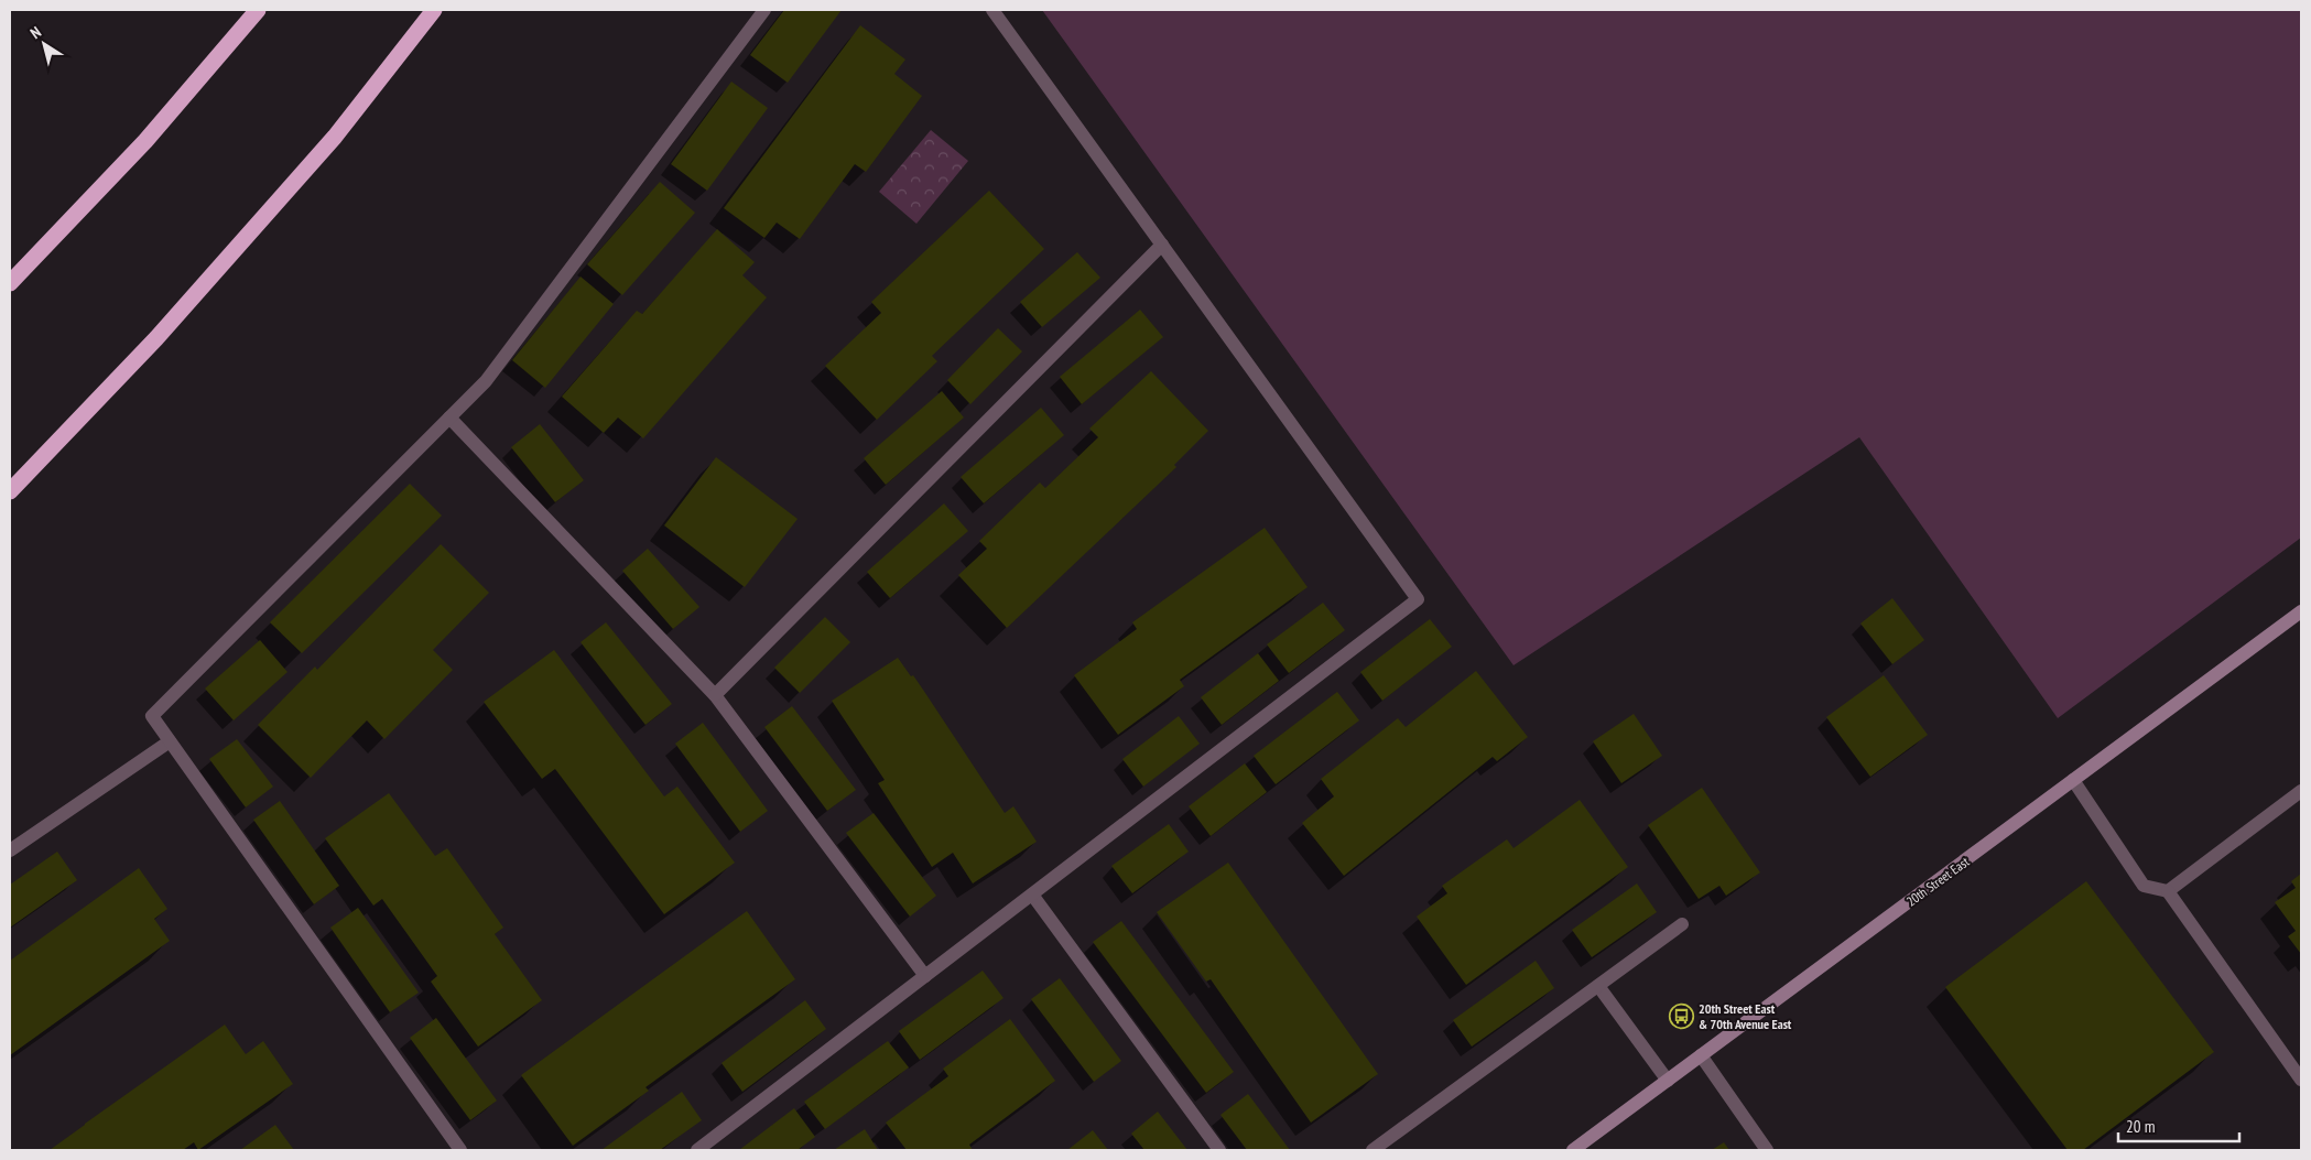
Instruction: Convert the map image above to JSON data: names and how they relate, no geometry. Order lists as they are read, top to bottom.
{
  "streets": {
    "main road": ["20th Street East"]
  },
  "places": {
    "bus stop": ["20th Street East & 70th Avenue East"]
  },
  "scale_bar": "20 m",
  "north": "top left"
}
